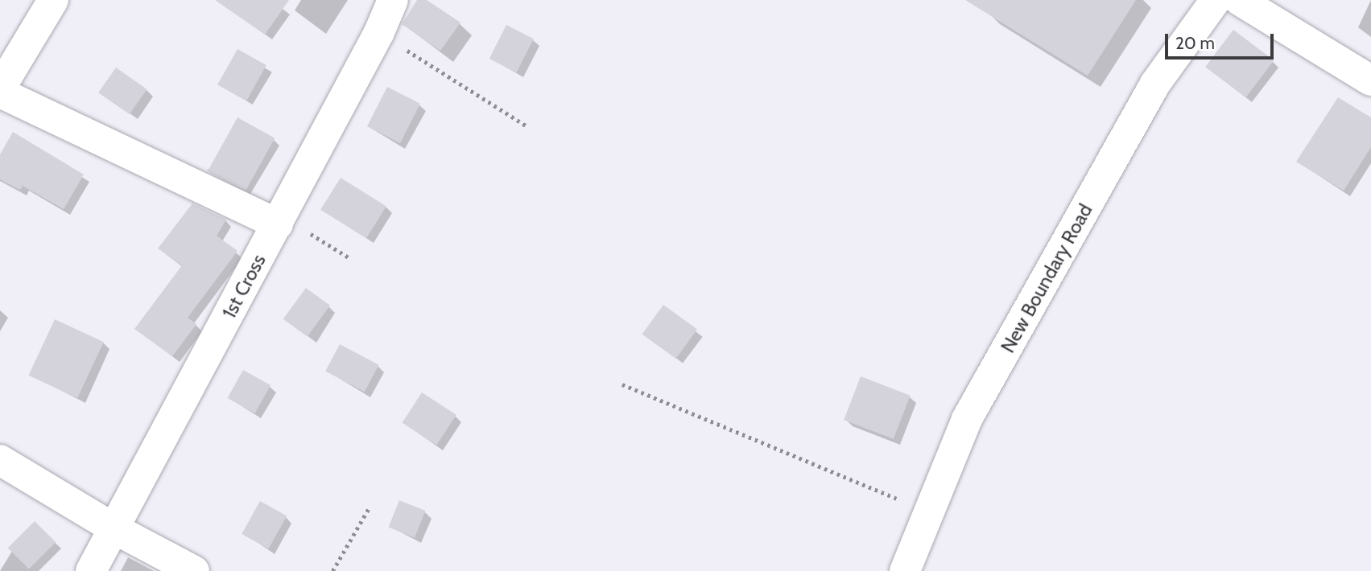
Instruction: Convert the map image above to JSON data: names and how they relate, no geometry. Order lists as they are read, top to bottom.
{
  "streets": {
    "street": ["New Boundary Road", "1st Cross"]
  },
  "scale_bar": "20 m"
}
